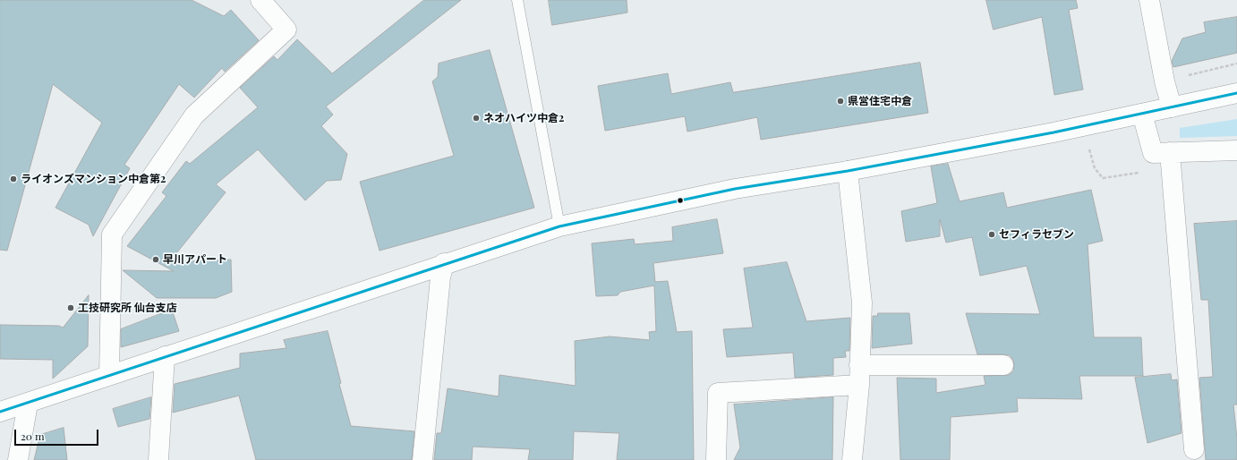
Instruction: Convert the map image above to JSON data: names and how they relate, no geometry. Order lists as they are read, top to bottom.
{
  "places": [
    "県営住宅中倉",
    "ネオハイツ中倉2",
    "ライオンズマンション中倉第2",
    "セフィラセブン",
    "早川アパート",
    "工技研究所 仙台支店"
  ],
  "scale_bar": "20 m"
}
